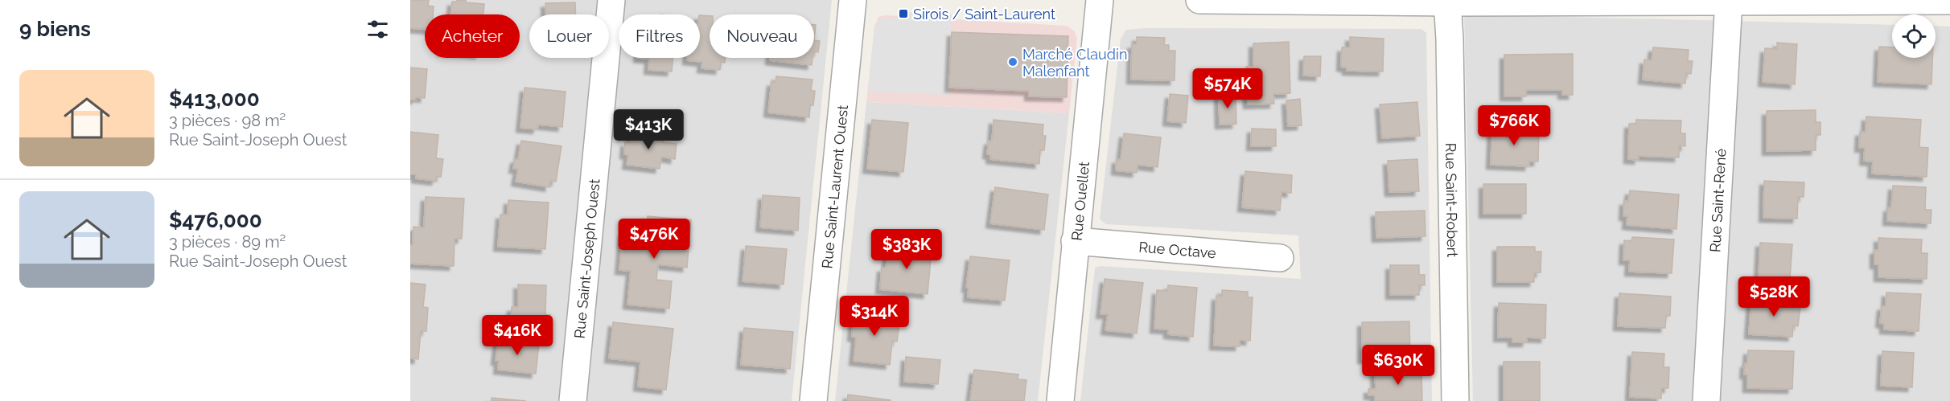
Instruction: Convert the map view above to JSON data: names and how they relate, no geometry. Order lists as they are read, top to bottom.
{
  "streets": {
    "street": [
      "Rue Saint-Laurent Ouest",
      "Rue Ouellet",
      "Rue Saint-Robert",
      "Rue Saint-René",
      "Rue Octave",
      "Rue Saint-Joseph Ouest"
    ]
  },
  "crossings": [
    ["Rue Ouellet", "Rue Octave"]
  ],
  "places": {
    "transit": ["Sirois / Saint-Laurent"],
    "other": ["Marché Claudin Malenfant"]
  },
  "page": {
    "heading": "9 biens",
    "chip": [
      "Acheter",
      "Louer",
      "Filtres",
      "Nouveau"
    ],
    "list": [
      {
        "name": "$413,000",
        "note": "3 pièces · 98 m² · Rue Saint-Joseph Ouest"
      },
      {
        "name": "$476,000",
        "note": "3 pièces · 89 m² · Rue Saint-Joseph Ouest"
      }
    ],
    "price": [
      "$574K",
      "$766K",
      "$413K",
      "$476K",
      "$383K",
      "$528K",
      "$314K",
      "$416K",
      "$630K"
    ]
  }
}
